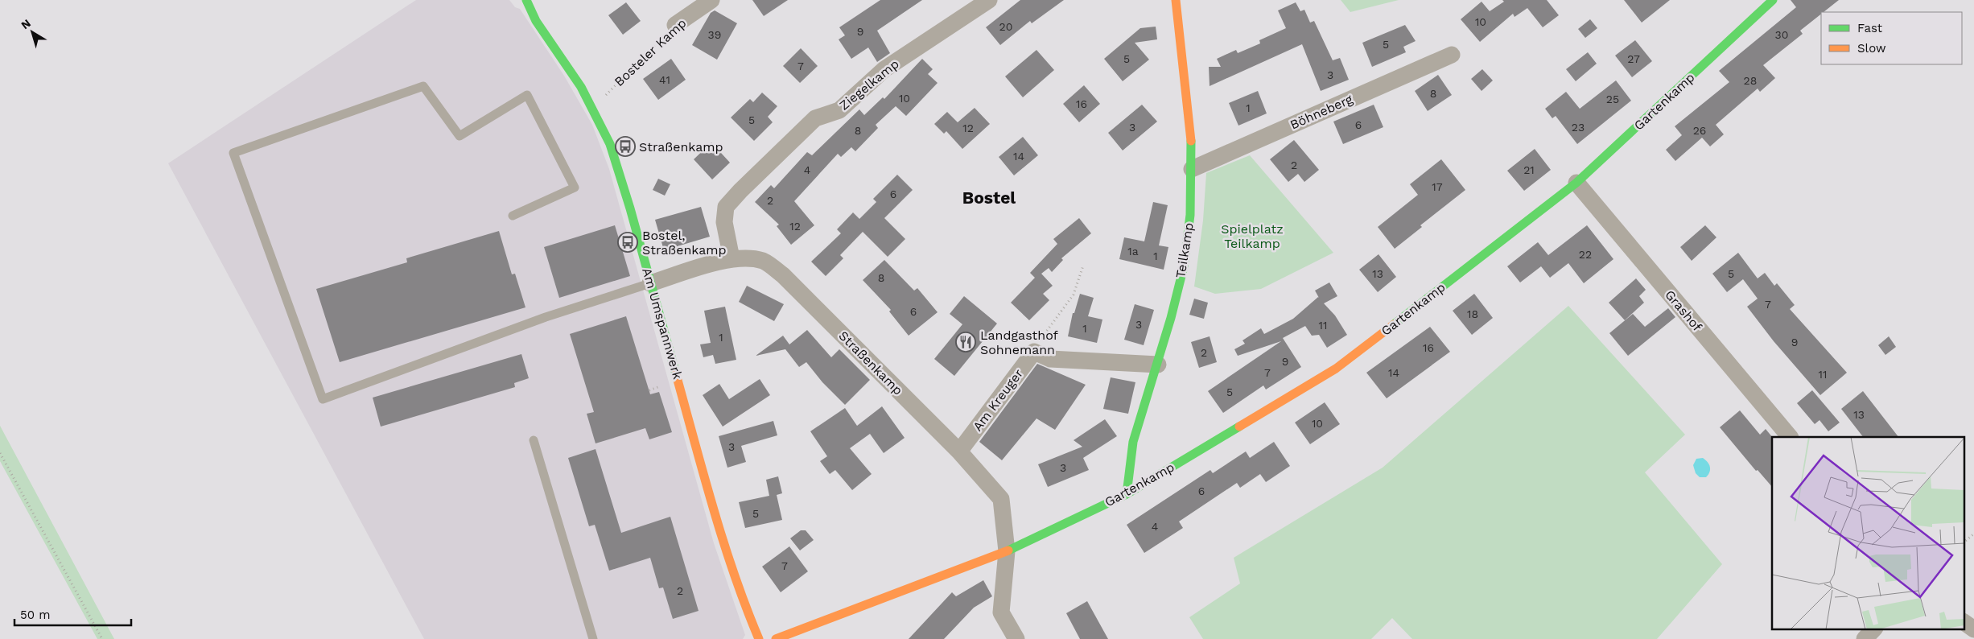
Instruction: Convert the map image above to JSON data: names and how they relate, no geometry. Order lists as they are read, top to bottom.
{
  "streets": {
    "street": [
      "Bosteler Kamp",
      "Ziegelkamp",
      "Gartenkamp",
      "Böhneberg",
      "Teilkamp",
      "Grashof",
      "Am Umspannwerk",
      "Straßenkamp",
      "Am Kreuger"
    ]
  },
  "crossings": [
    ["Bosteler Kamp", "Am Umspannwerk"],
    ["Ziegelkamp", "Straßenkamp"],
    ["Gartenkamp", "Teilkamp"],
    ["Gartenkamp", "Grashof"],
    ["Gartenkamp", "Straßenkamp"],
    ["Böhneberg", "Teilkamp"],
    ["Am Umspannwerk", "Straßenkamp"],
    ["Straßenkamp", "Am Kreuger"]
  ],
  "districts": ["Bostel"],
  "parks": ["Spielplatz Teilkamp"],
  "places": {
    "bus stop": ["Straßenkamp", "Bostel, Straßenkamp"],
    "restaurant": ["Landgasthof Sohnemann"]
  },
  "house_numbers": [
    "10",
    "20",
    "9",
    "39",
    "30",
    "5",
    "5",
    "27",
    "7",
    "3",
    "41",
    "28",
    "8",
    "10",
    "25",
    "16",
    "1",
    "5",
    "6",
    "3",
    "23",
    "12",
    "8",
    "26",
    "14",
    "2",
    "4",
    "21",
    "17",
    "6",
    "2",
    "12",
    "1a",
    "22",
    "1",
    "13",
    "5",
    "8",
    "7",
    "6",
    "18",
    "3",
    "11",
    "1",
    "1",
    "9",
    "16",
    "2",
    "9",
    "7",
    "14",
    "11",
    "5",
    "13",
    "10",
    "3",
    "3",
    "6",
    "5",
    "4",
    "7",
    "2"
  ],
  "legend": ["Fast", "Slow"],
  "scale_bar": "50 m",
  "north": "top left"
}
